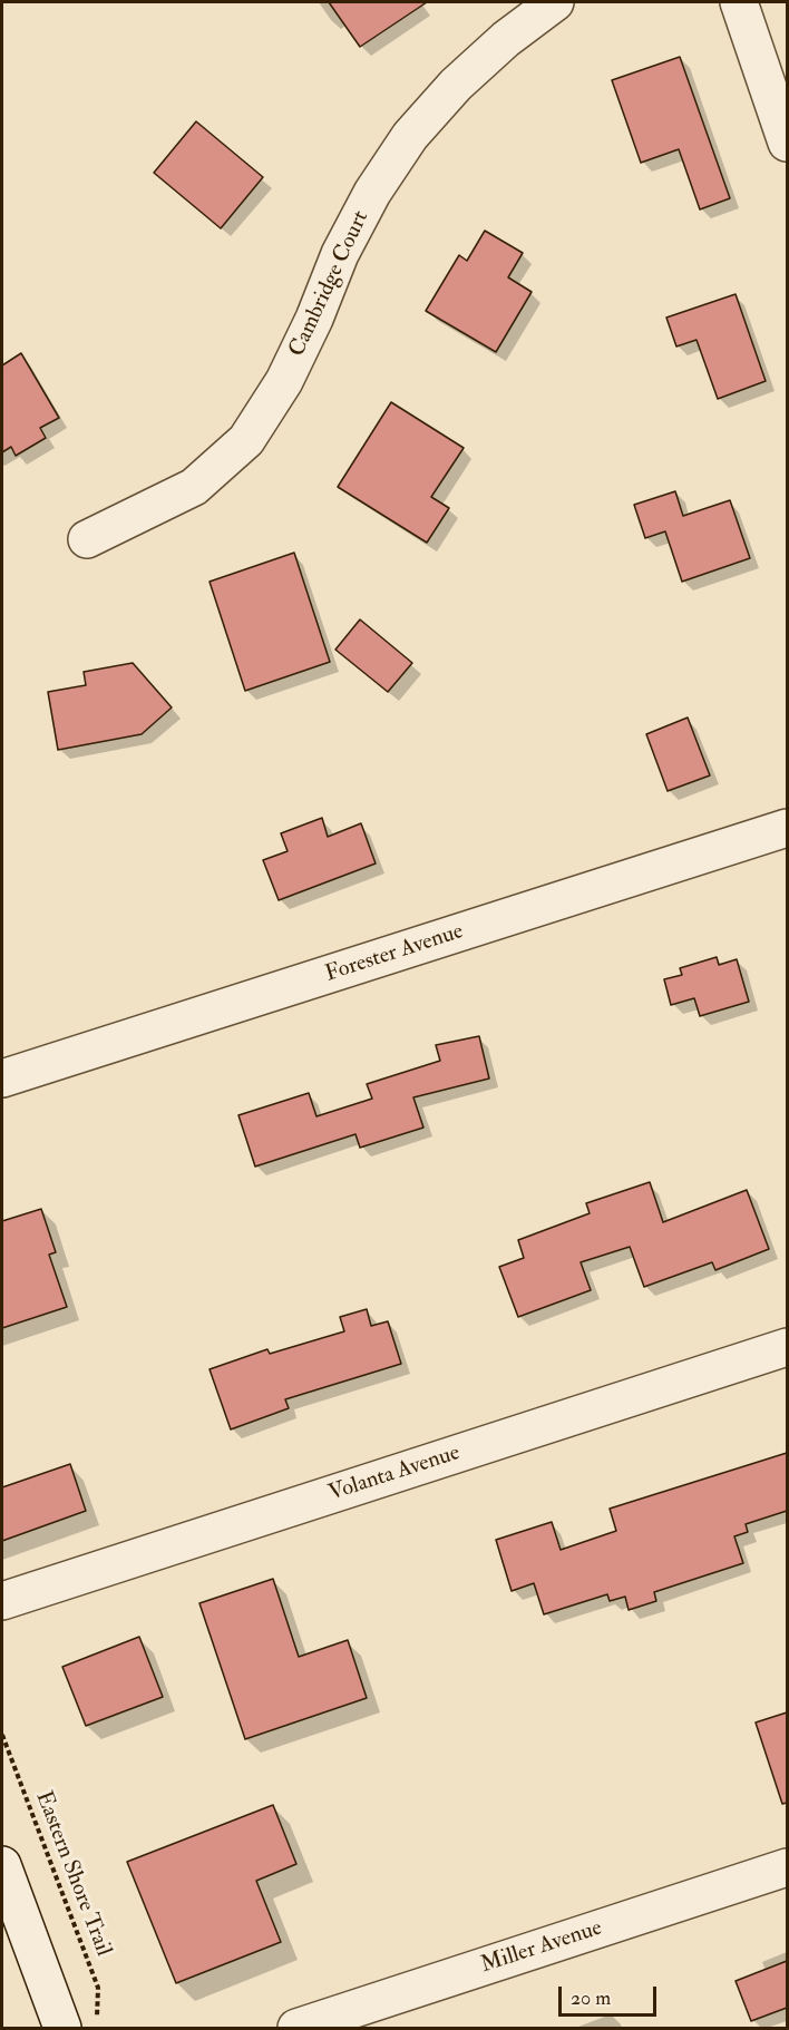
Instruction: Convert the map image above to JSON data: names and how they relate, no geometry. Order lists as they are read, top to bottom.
{
  "streets": {
    "street": [
      "Cambridge Court",
      "Forester Avenue",
      "Volanta Avenue",
      "Miller Avenue"
    ],
    "path": ["Eastern Shore Trail"]
  },
  "scale_bar": "20 m"
}
